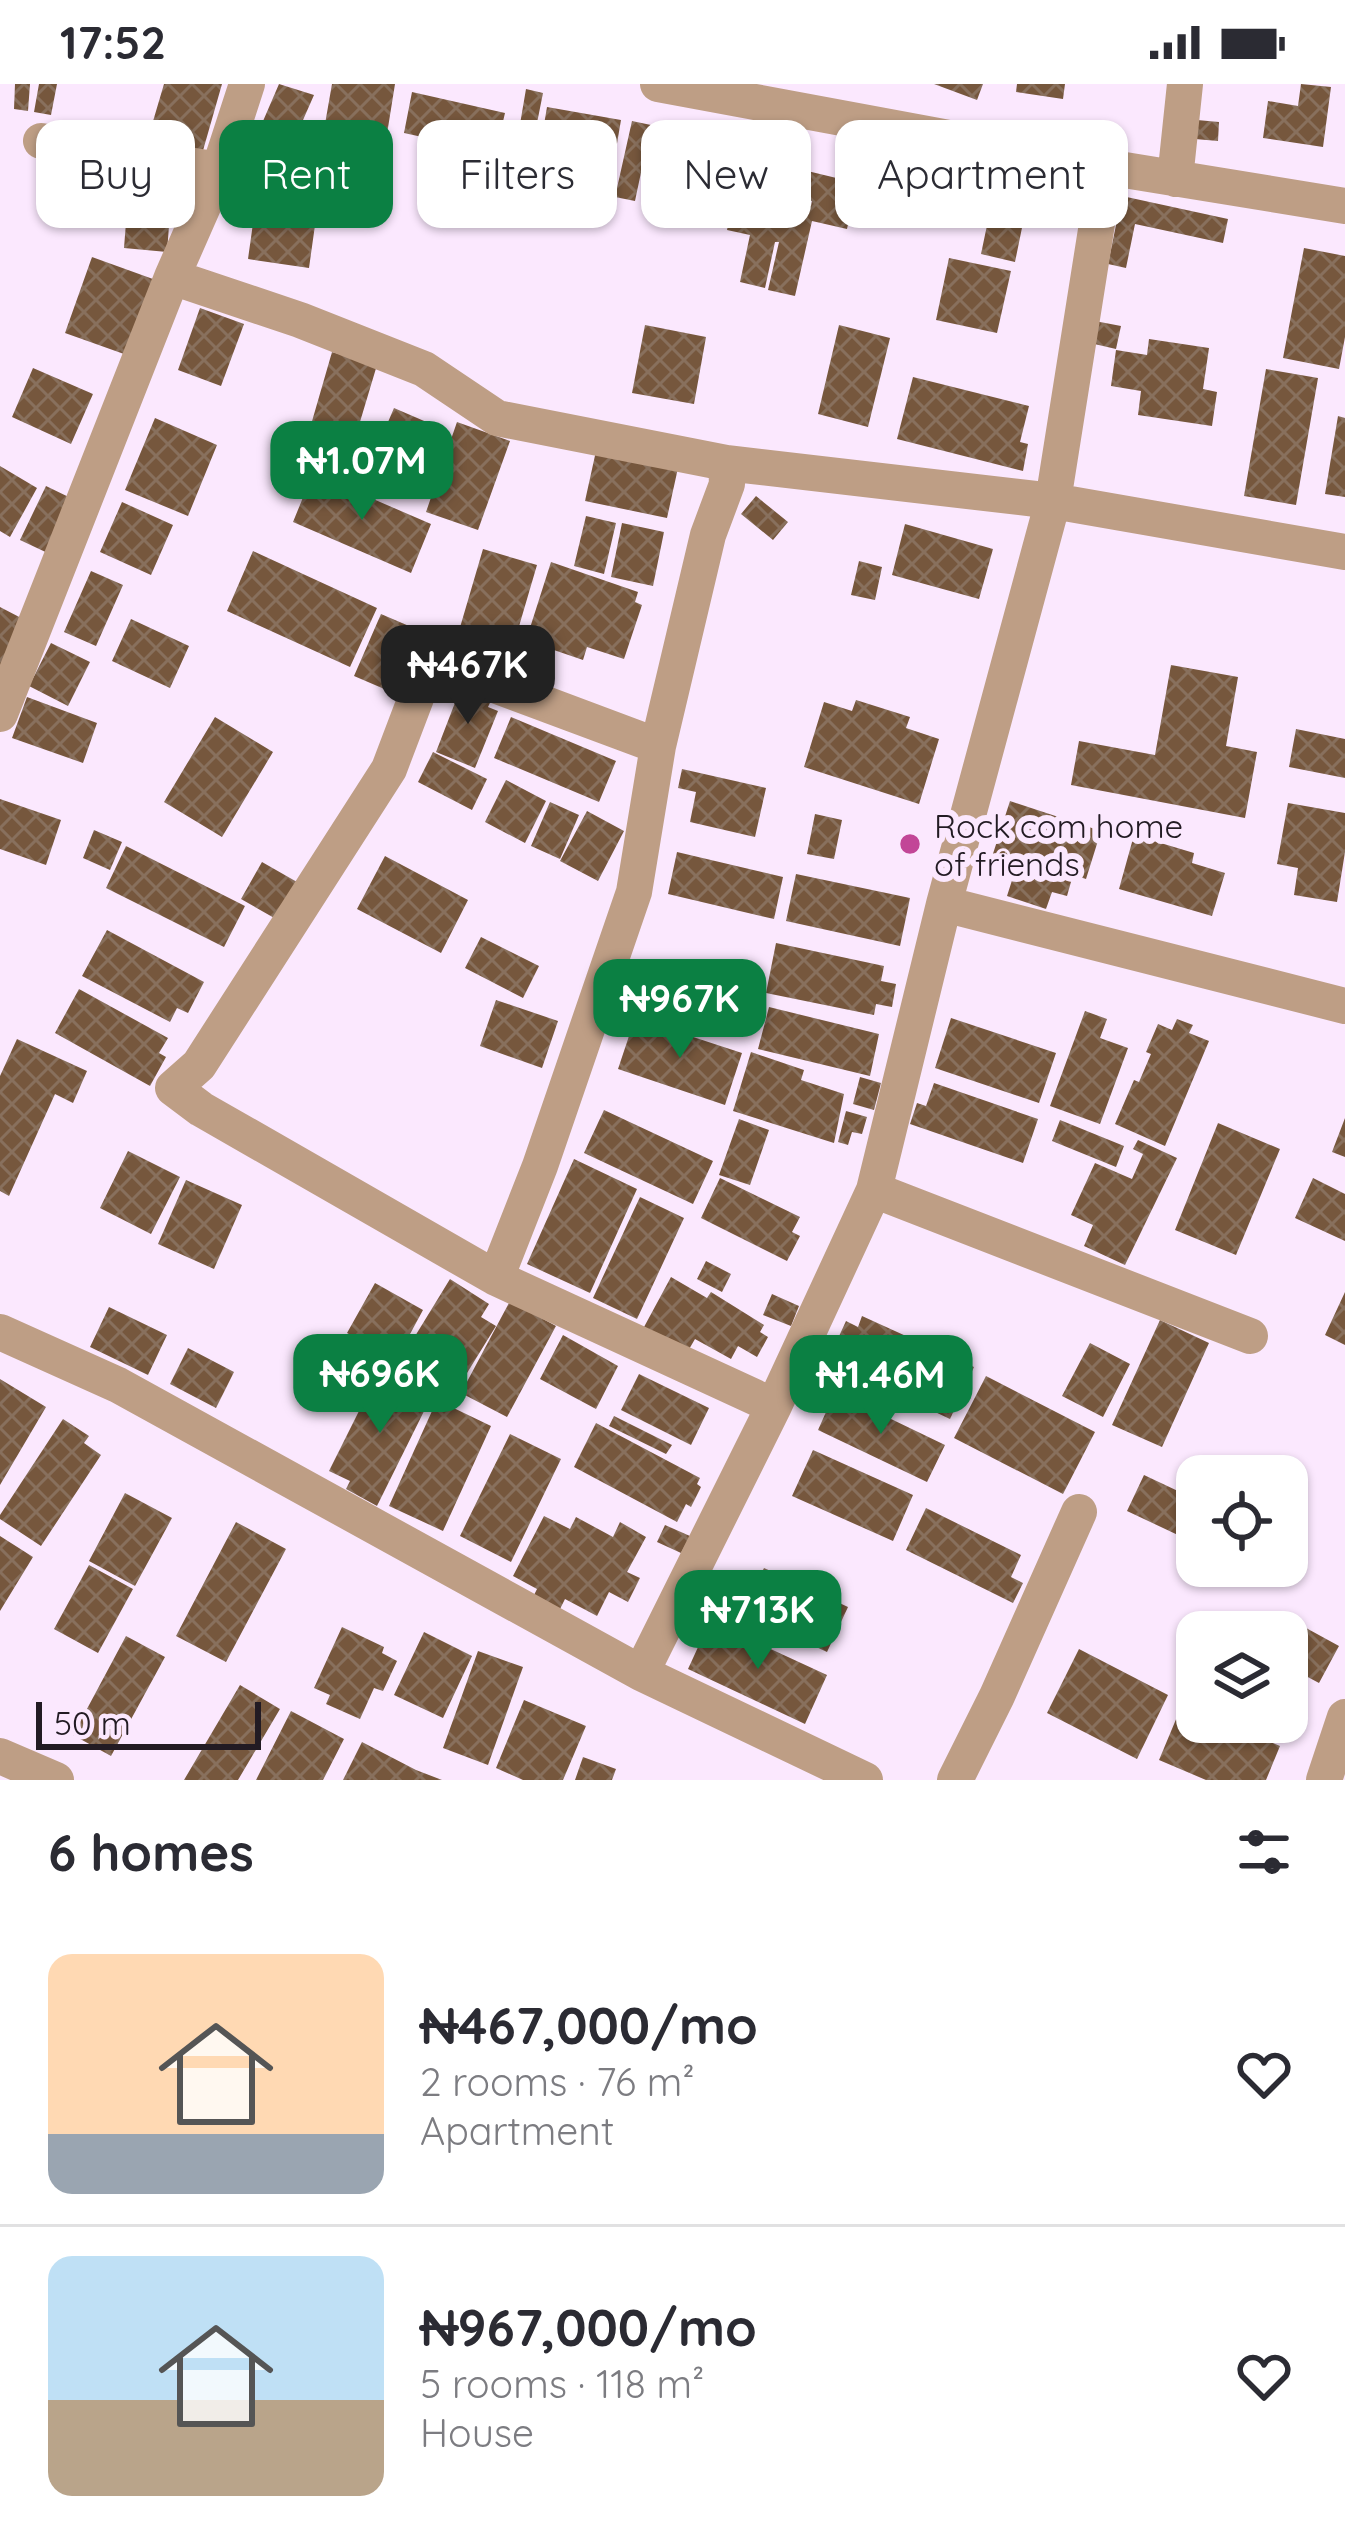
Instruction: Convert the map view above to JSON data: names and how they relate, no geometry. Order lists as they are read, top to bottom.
{
  "places": ["Rock com home of friends"],
  "scale_bar": "50 m",
  "page": {
    "status": "17:52",
    "chip": [
      "Buy",
      "Rent",
      "Filters",
      "New",
      "Apartment"
    ],
    "price": [
      "₦1.07M",
      "₦467K",
      "₦967K",
      "₦696K",
      "₦1.46M",
      "₦713K"
    ],
    "scale": "50 m",
    "heading": "6 homes",
    "list": [
      {
        "name": "₦467,000/mo",
        "note": "2 rooms · 76 m² · Apartment"
      },
      {
        "name": "₦967,000/mo",
        "note": "5 rooms · 118 m² · House"
      }
    ]
  }
}
